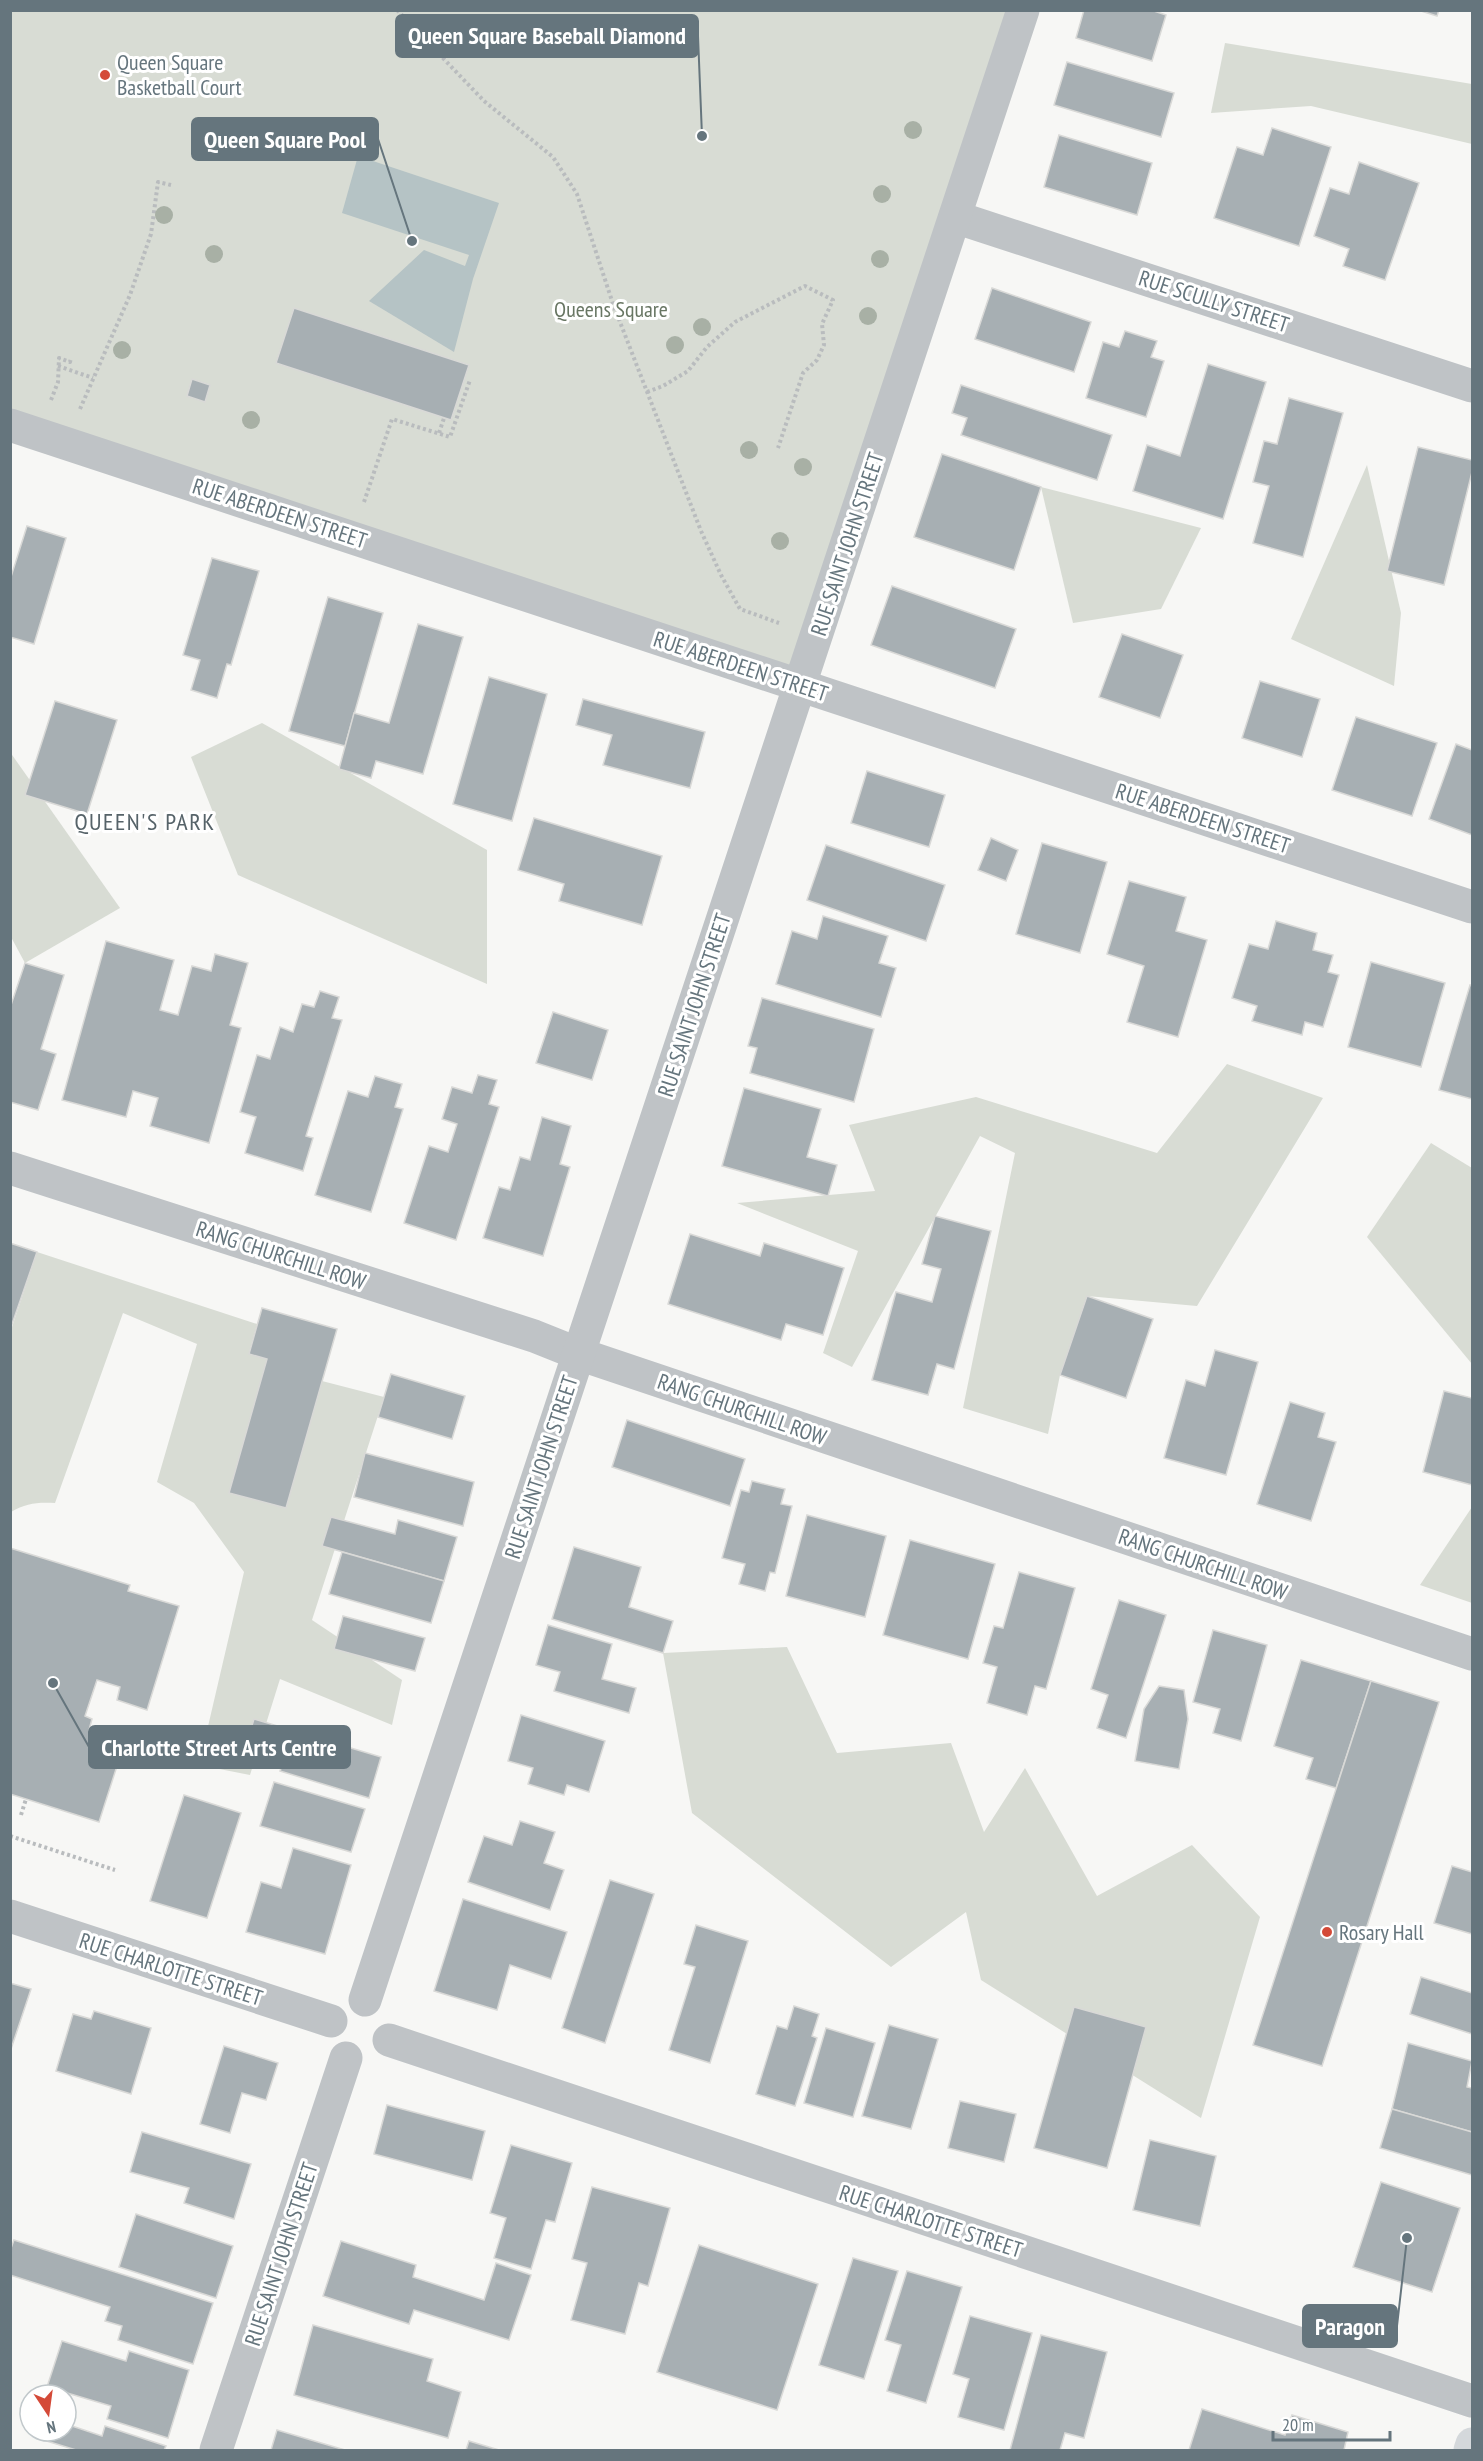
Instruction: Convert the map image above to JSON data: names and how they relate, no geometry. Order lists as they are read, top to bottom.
{
  "streets": {
    "street": [
      "RUE SCULLY STREET",
      "RUE ABERDEEN STREET",
      "RUE SAINT JOHN STREET",
      "RANG CHURCHILL ROW",
      "RUE CHARLOTTE STREET"
    ]
  },
  "crossings": [
    ["RUE SCULLY STREET", "RUE SAINT JOHN STREET"],
    ["RUE ABERDEEN STREET", "RUE SAINT JOHN STREET"],
    ["RUE SAINT JOHN STREET", "RANG CHURCHILL ROW"],
    ["RUE SAINT JOHN STREET", "RUE CHARLOTTE STREET"]
  ],
  "districts": ["QUEEN'S PARK"],
  "parks": ["Queens Square"],
  "places": [
    "Queen Square Basketball Court",
    "Queen Square Baseball Diamond",
    "Queen Square Pool",
    "Charlotte Street Arts Centre",
    "Rosary Hall",
    "Paragon"
  ],
  "scale_bar": "20 m",
  "north": "bottom"
}
